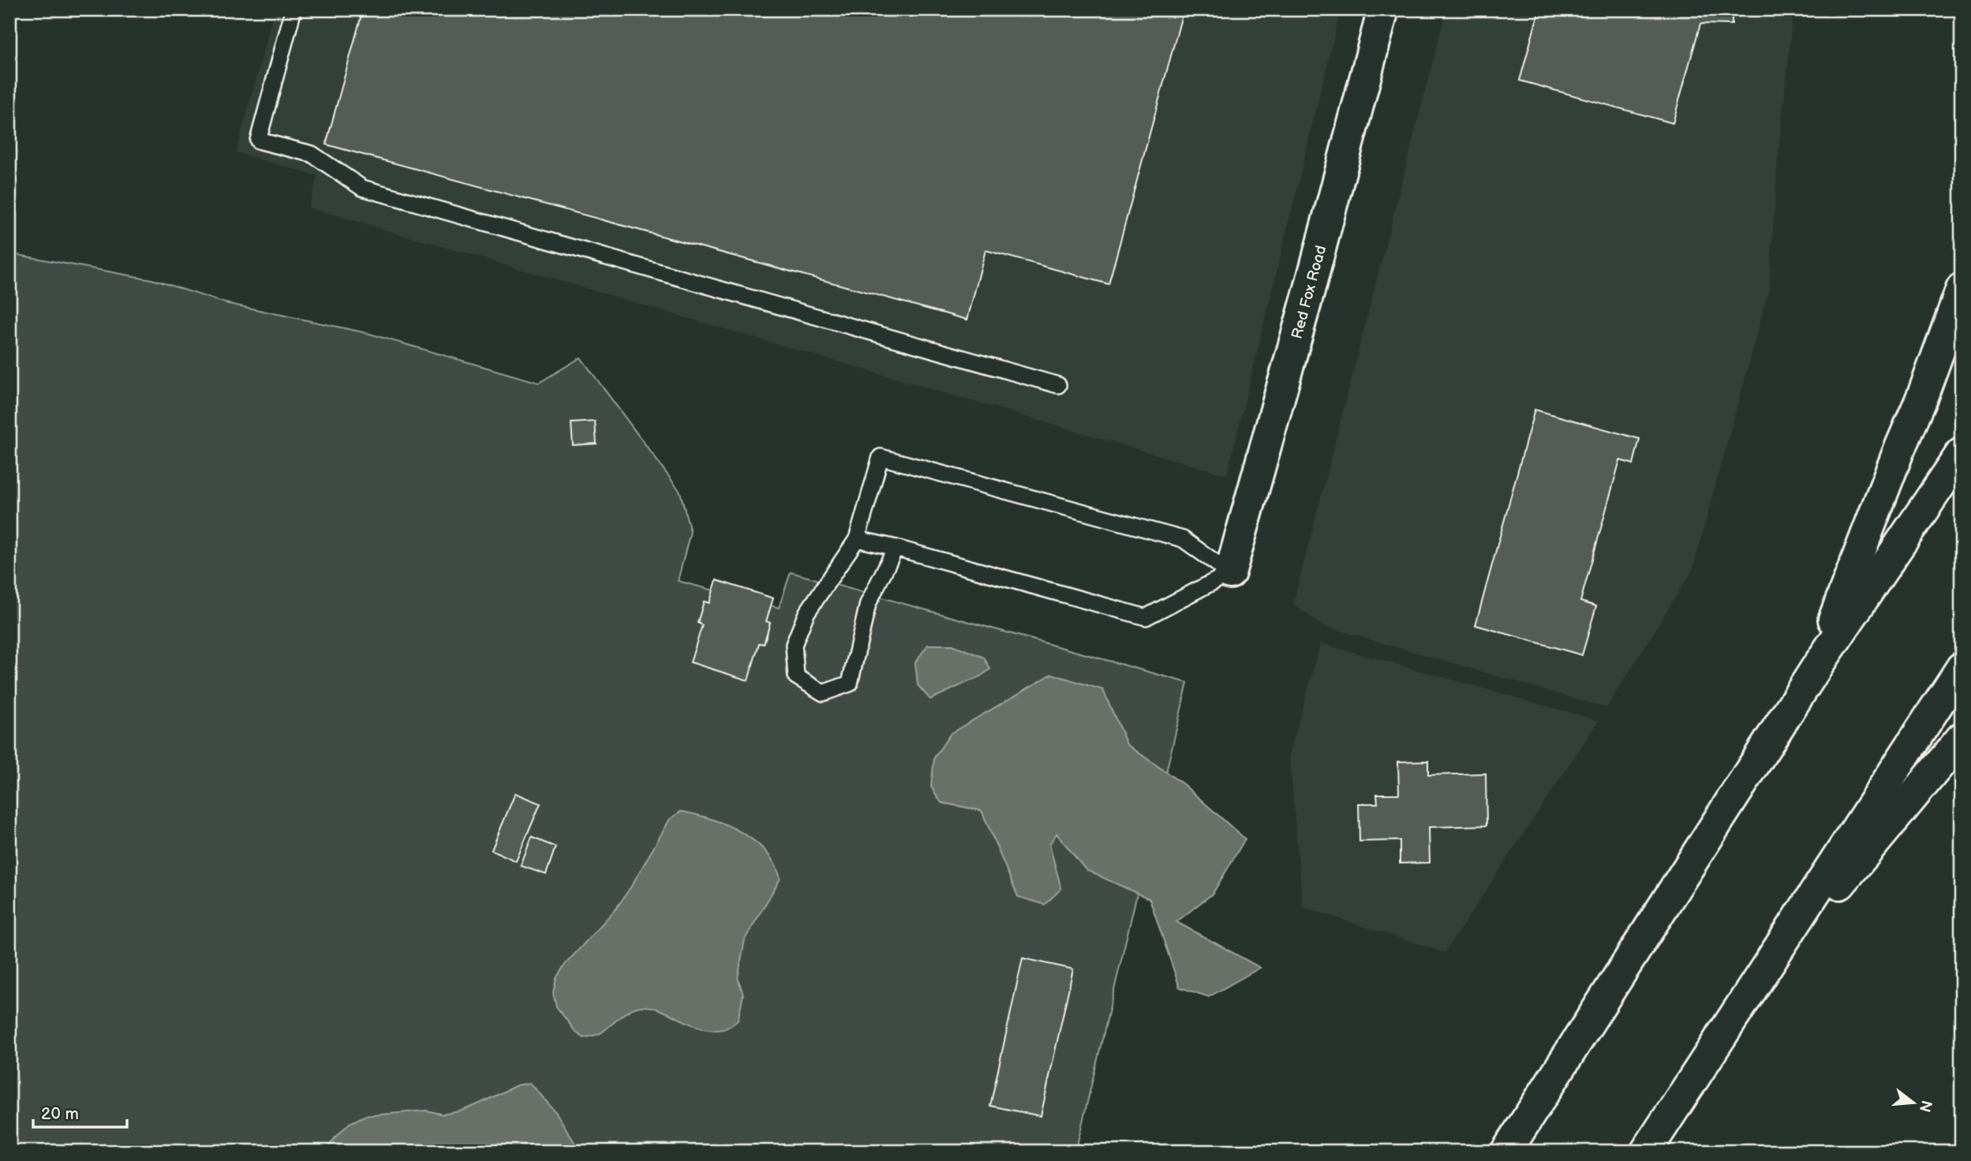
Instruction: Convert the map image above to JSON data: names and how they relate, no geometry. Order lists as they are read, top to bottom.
{
  "streets": {
    "main road": ["Red Fox Road"]
  },
  "scale_bar": "20 m",
  "north": "right"
}
